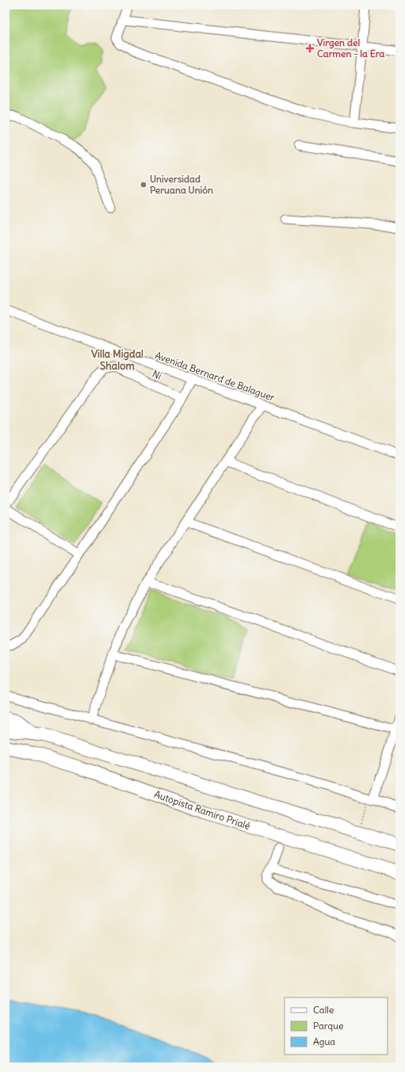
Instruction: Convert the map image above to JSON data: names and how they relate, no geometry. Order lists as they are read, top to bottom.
{
  "streets": {
    "highway": ["Autopista Ramiro Prialé"],
    "street": ["Ni", "Avenida Bernard de Balaguer"]
  },
  "districts": ["Villa Migdal Shalom"],
  "places": {
    "health": ["Virgen del Carmen - la Era"],
    "other": ["Universidad Peruana Unión"]
  },
  "legend": ["Calle", "Parque", "Agua"]
}
